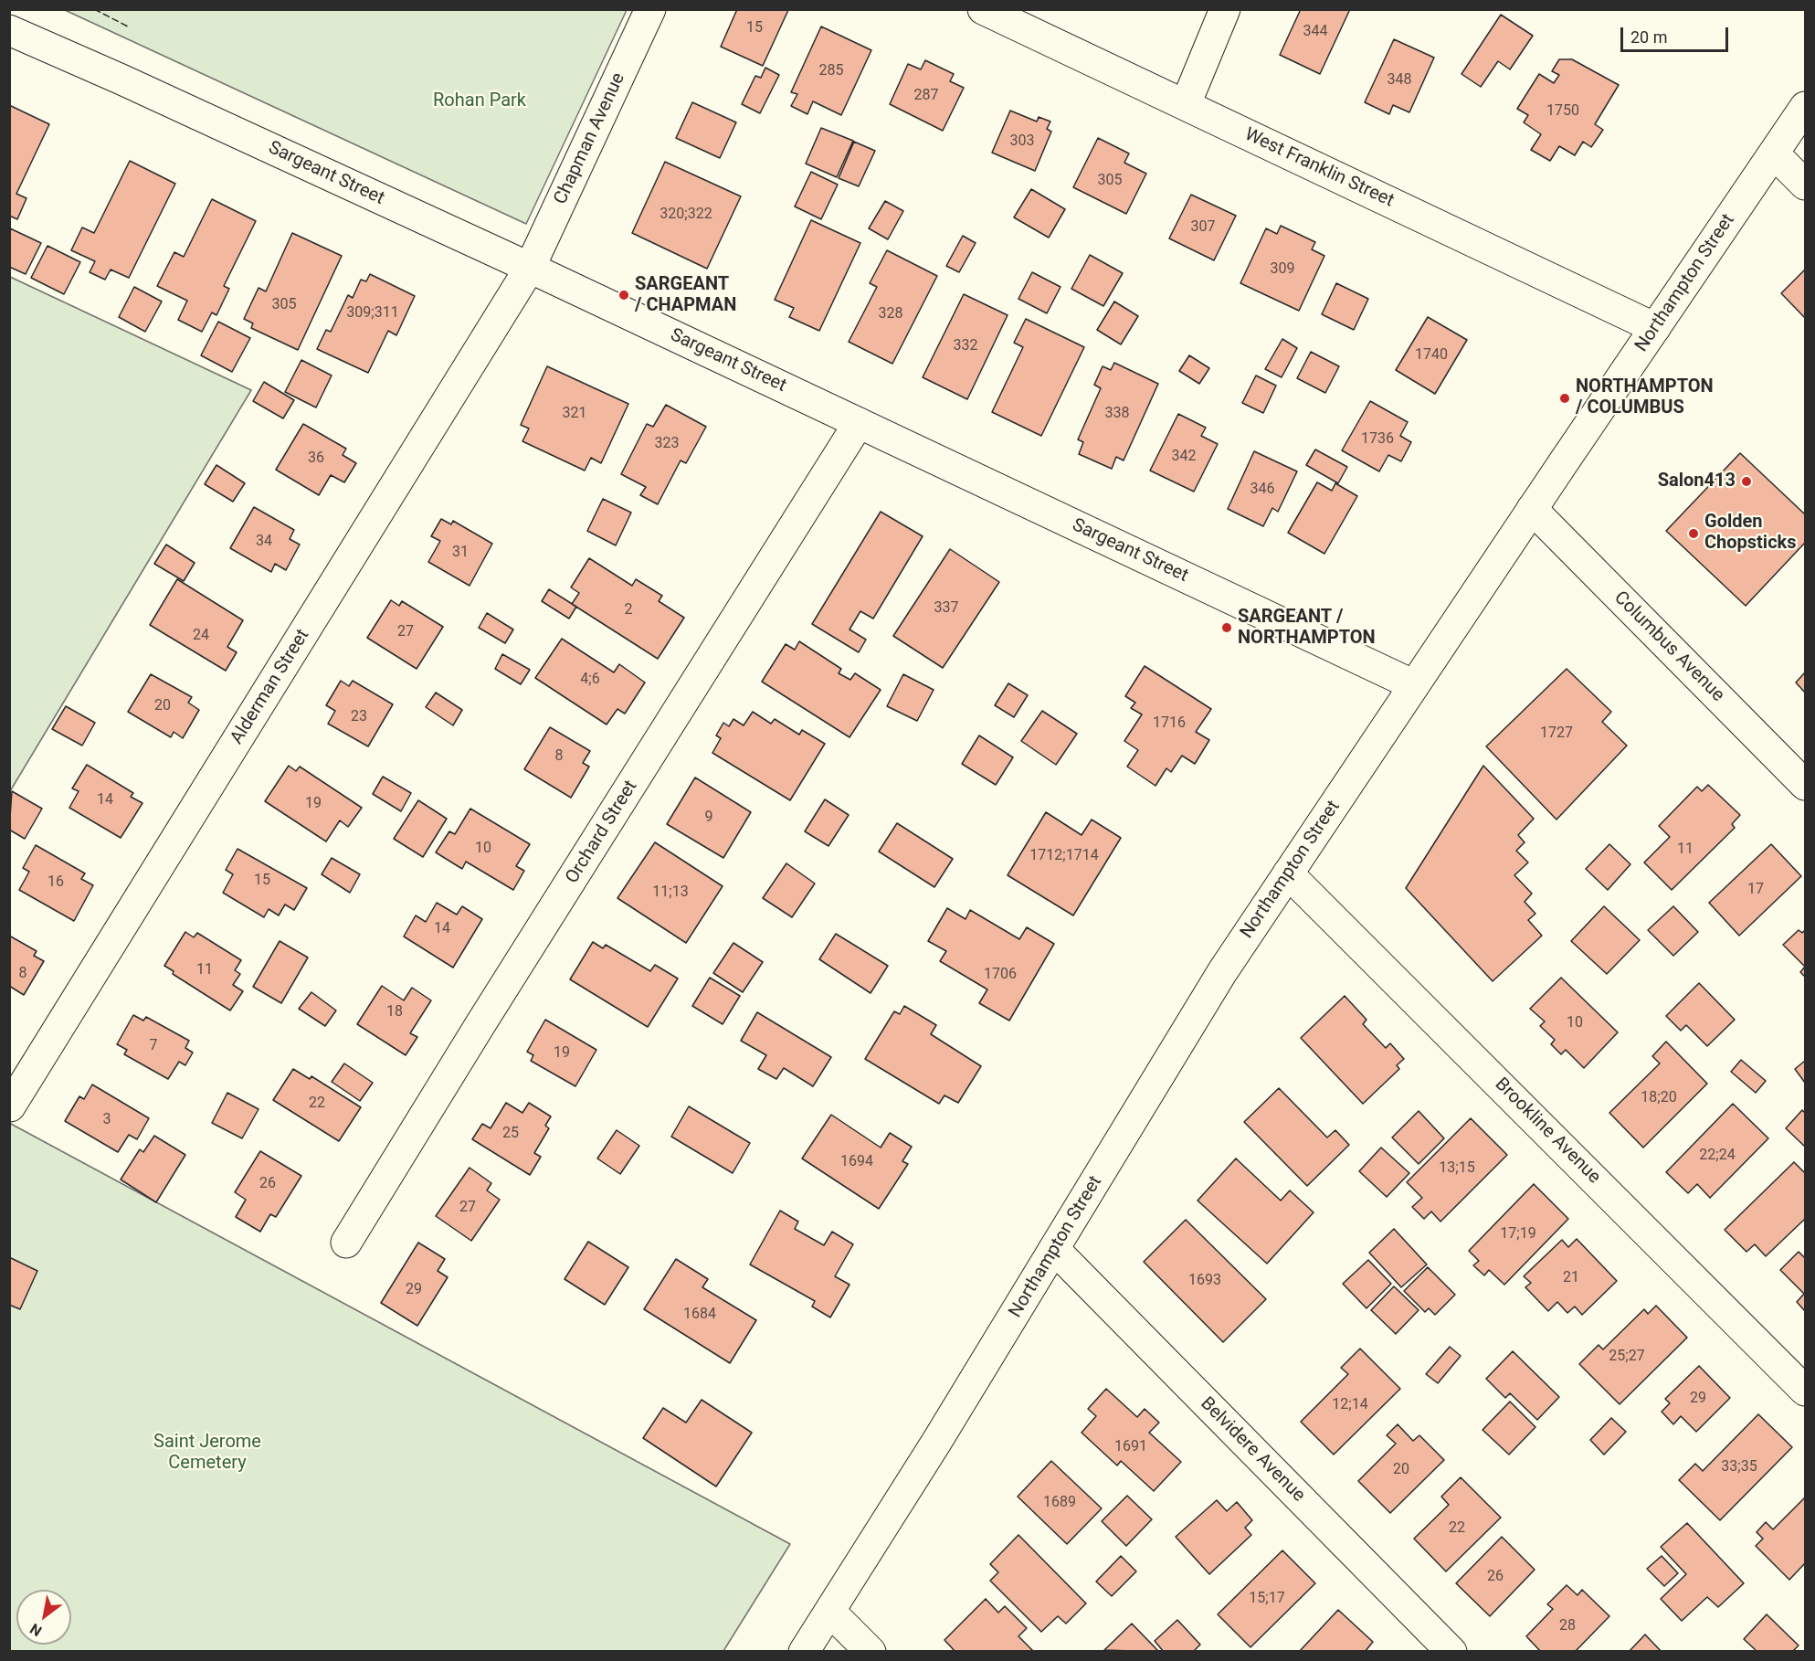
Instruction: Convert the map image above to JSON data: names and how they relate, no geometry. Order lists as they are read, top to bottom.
{
  "streets": {
    "street": [
      "Chapman Avenue",
      "West Franklin Street",
      "Sargeant Street",
      "Northampton Street",
      "Columbus Avenue",
      "Alderman Street",
      "Orchard Street",
      "Brookline Avenue",
      "Belvidere Avenue"
    ]
  },
  "crossings": [
    ["Chapman Avenue", "Sargeant Street"],
    ["Chapman Avenue", "Alderman Street"],
    ["West Franklin Street", "Northampton Street"],
    ["Sargeant Street", "Northampton Street"],
    ["Sargeant Street", "Alderman Street"],
    ["Sargeant Street", "Orchard Street"],
    ["Northampton Street", "Columbus Avenue"],
    ["Northampton Street", "Brookline Avenue"],
    ["Northampton Street", "Belvidere Avenue"]
  ],
  "parks": ["Rohan Park", "Saint Jerome Cemetery"],
  "places": [
    "SARGEANT / CHAPMAN",
    "NORTHAMPTON / COLUMBUS",
    "Salon413",
    "Golden Chopsticks",
    "SARGEANT / NORTHAMPTON"
  ],
  "house_numbers": [
    "15",
    "344",
    "285",
    "348",
    "287",
    "1750",
    "303",
    "305",
    "320;322",
    "307",
    "309",
    "305",
    "309;311",
    "328",
    "332",
    "1740",
    "321",
    "338",
    "1736",
    "323",
    "342",
    "36",
    "346",
    "34",
    "31",
    "337",
    "2",
    "27",
    "24",
    "4;6",
    "20",
    "23",
    "1716",
    "1727",
    "8",
    "14",
    "19",
    "9",
    "10",
    "11",
    "1712;1714",
    "15",
    "16",
    "17",
    "11;13",
    "14",
    "11",
    "8",
    "1706",
    "18",
    "10",
    "7",
    "19",
    "18;20",
    "22",
    "3",
    "25",
    "22;24",
    "1694",
    "13;15",
    "26",
    "27",
    "17;19",
    "21",
    "1693",
    "29",
    "1684",
    "25;27",
    "29",
    "12;14",
    "1691",
    "33;35",
    "20",
    "1689",
    "22",
    "26",
    "15;17",
    "28"
  ],
  "scale_bar": "20 m",
  "north": "bottom left"
}
